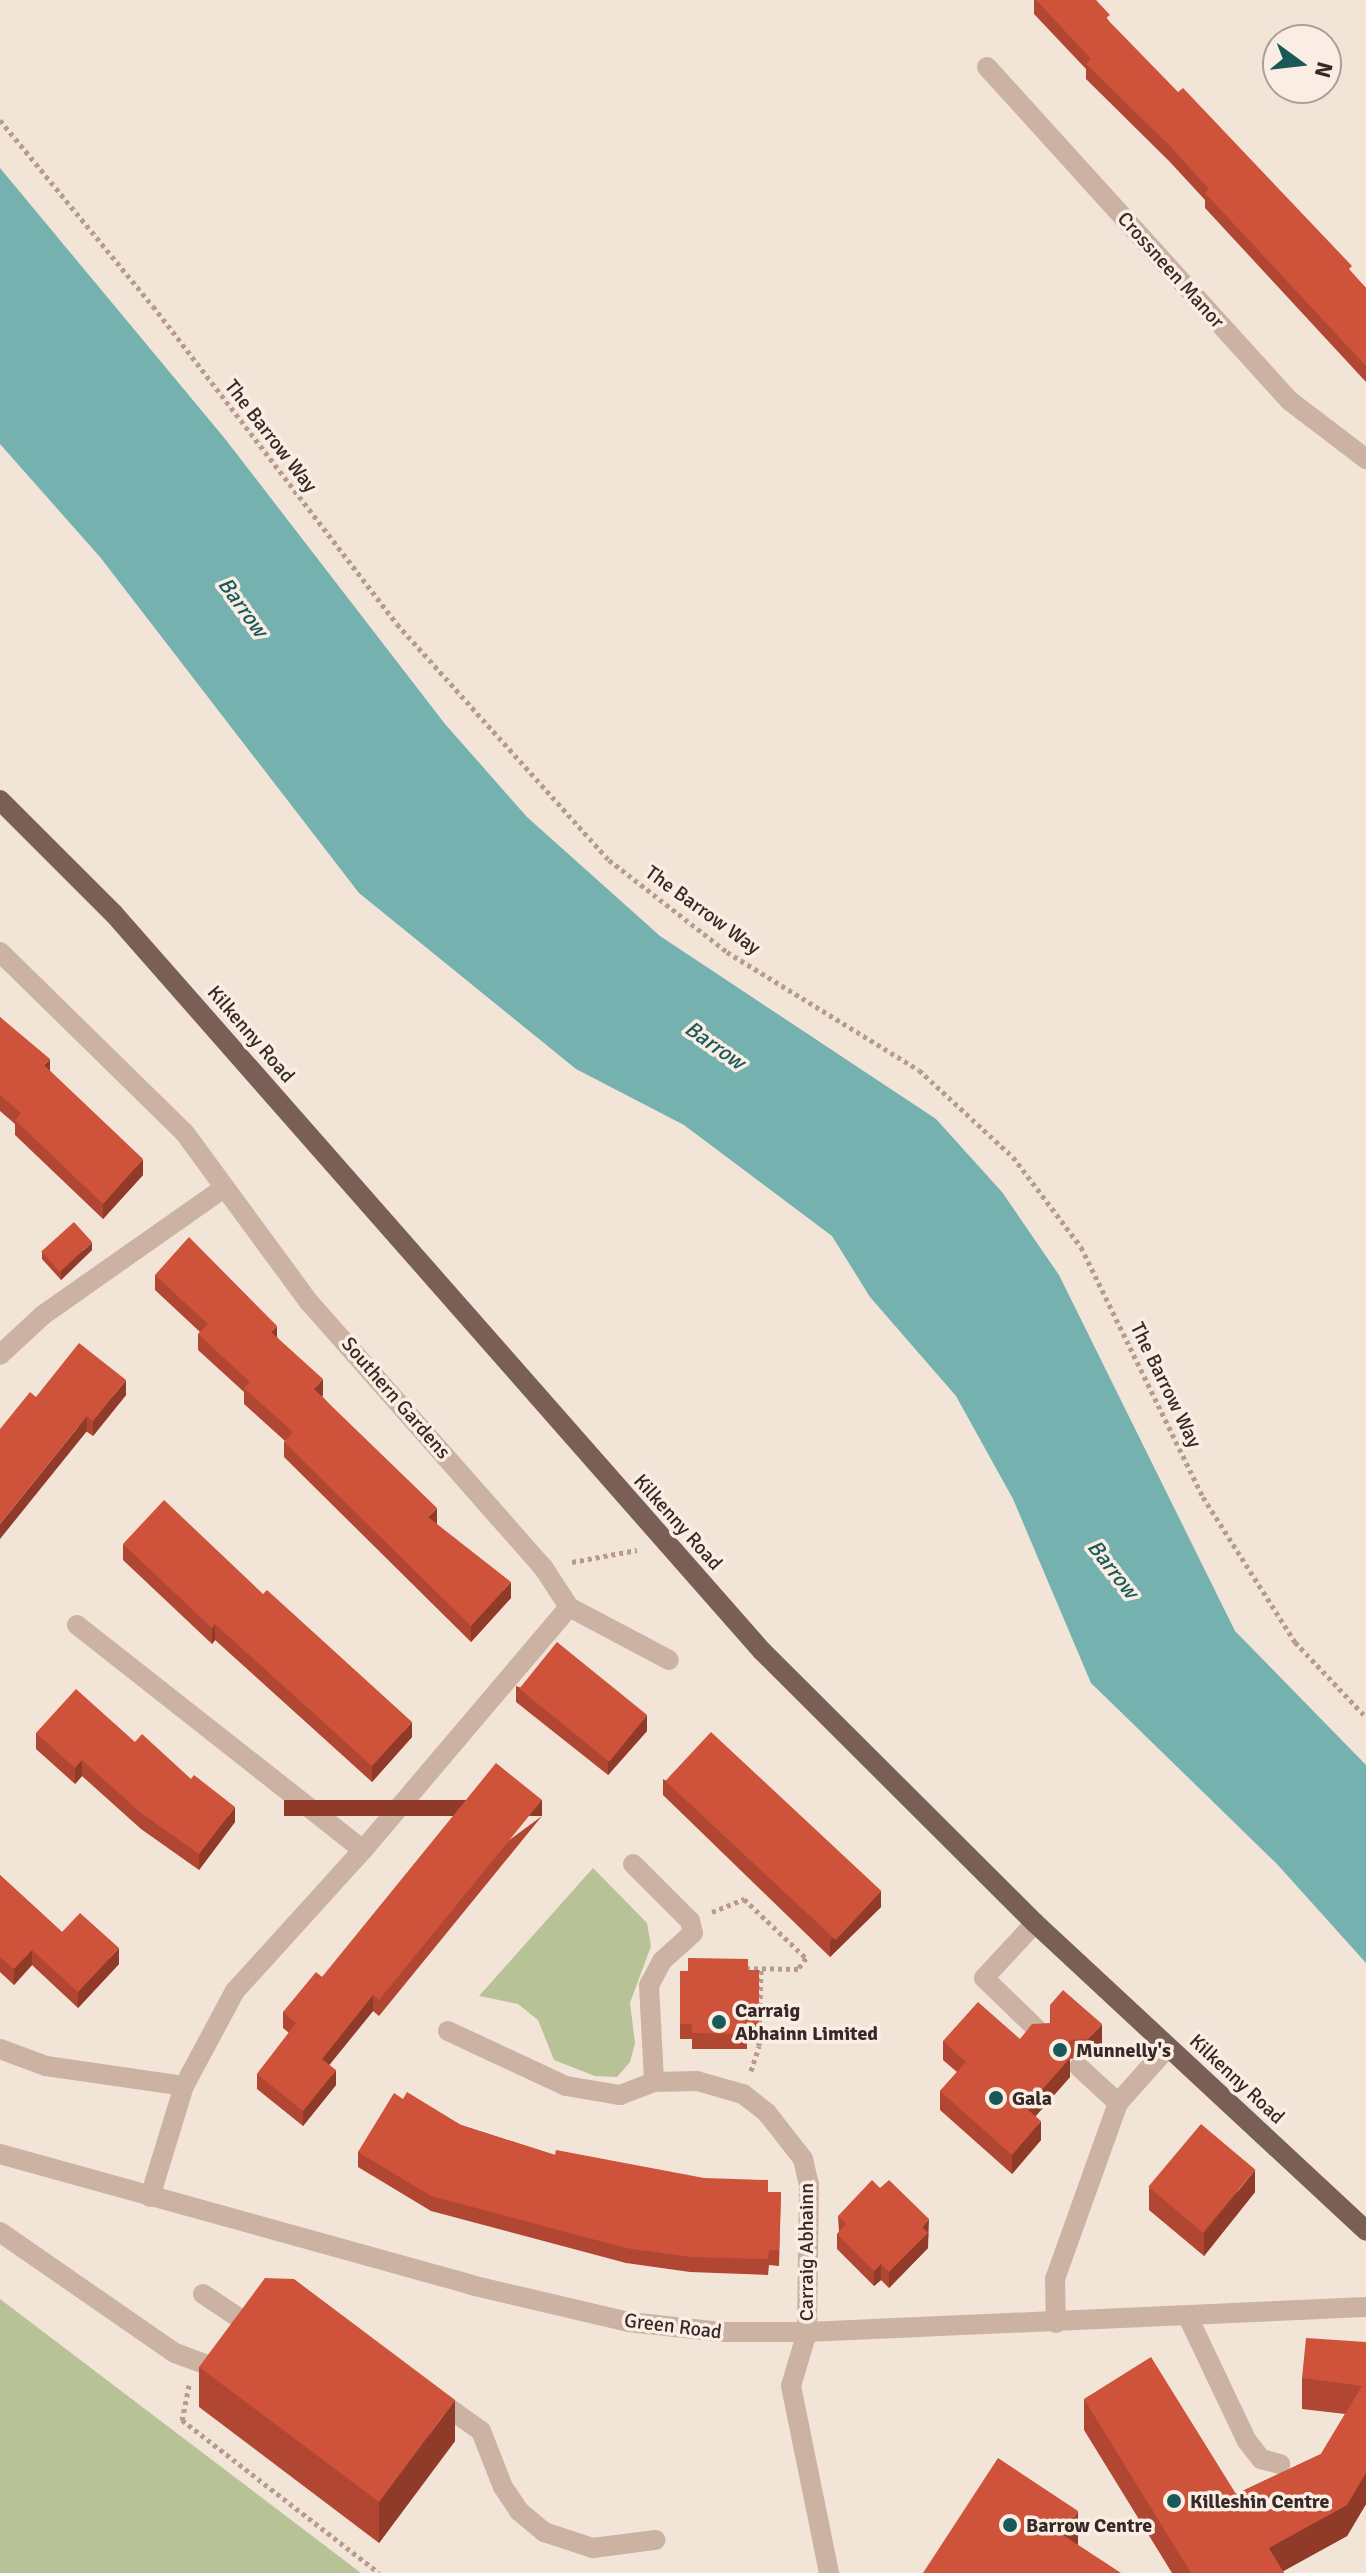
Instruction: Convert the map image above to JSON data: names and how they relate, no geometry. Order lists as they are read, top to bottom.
{
  "streets": {
    "main road": ["Kilkenny Road"],
    "street": [
      "Crossneen Manor",
      "Southern Gardens",
      "Carraig Abhainn",
      "Green Road"
    ],
    "path": ["The Barrow Way"]
  },
  "crossings": [
    ["Carraig Abhainn", "Green Road"]
  ],
  "water": ["Barrow"],
  "places": [
    "Carraig Abhainn Limited",
    "Munnelly's",
    "Gala",
    "Killeshin Centre",
    "Barrow Centre"
  ],
  "north": "right"
}
